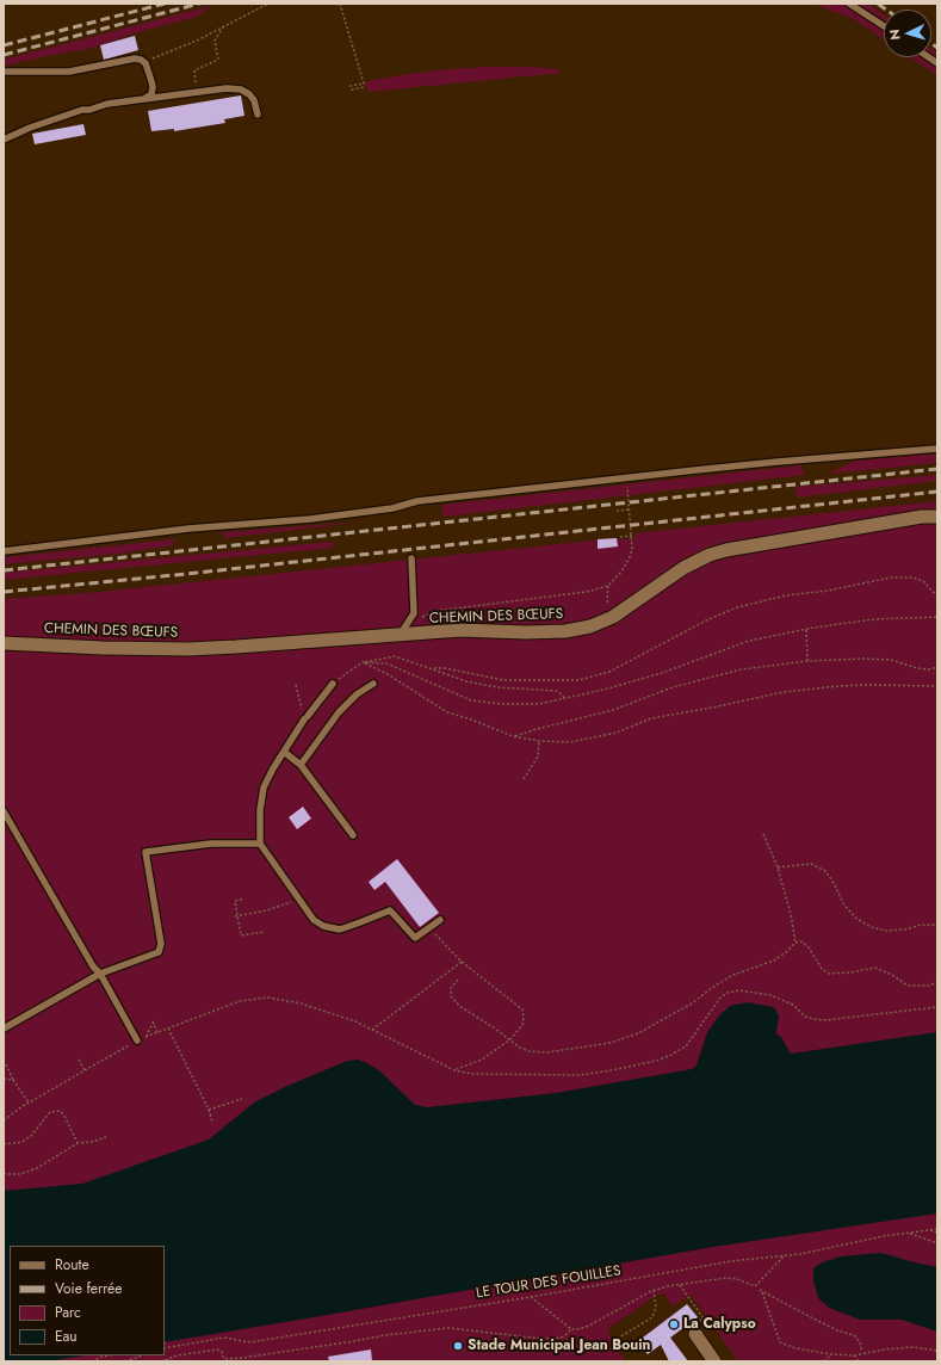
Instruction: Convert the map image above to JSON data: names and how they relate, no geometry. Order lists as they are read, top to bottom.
{
  "streets": {
    "street": ["CHEMIN DES BŒUFS"],
    "path": ["LE TOUR DES FOUILLES"]
  },
  "places": ["La Calypso", "Stade Municipal Jean Bouin"],
  "legend": [
    "Route",
    "Voie ferrée",
    "Parc",
    "Eau"
  ],
  "north": "left"
}
